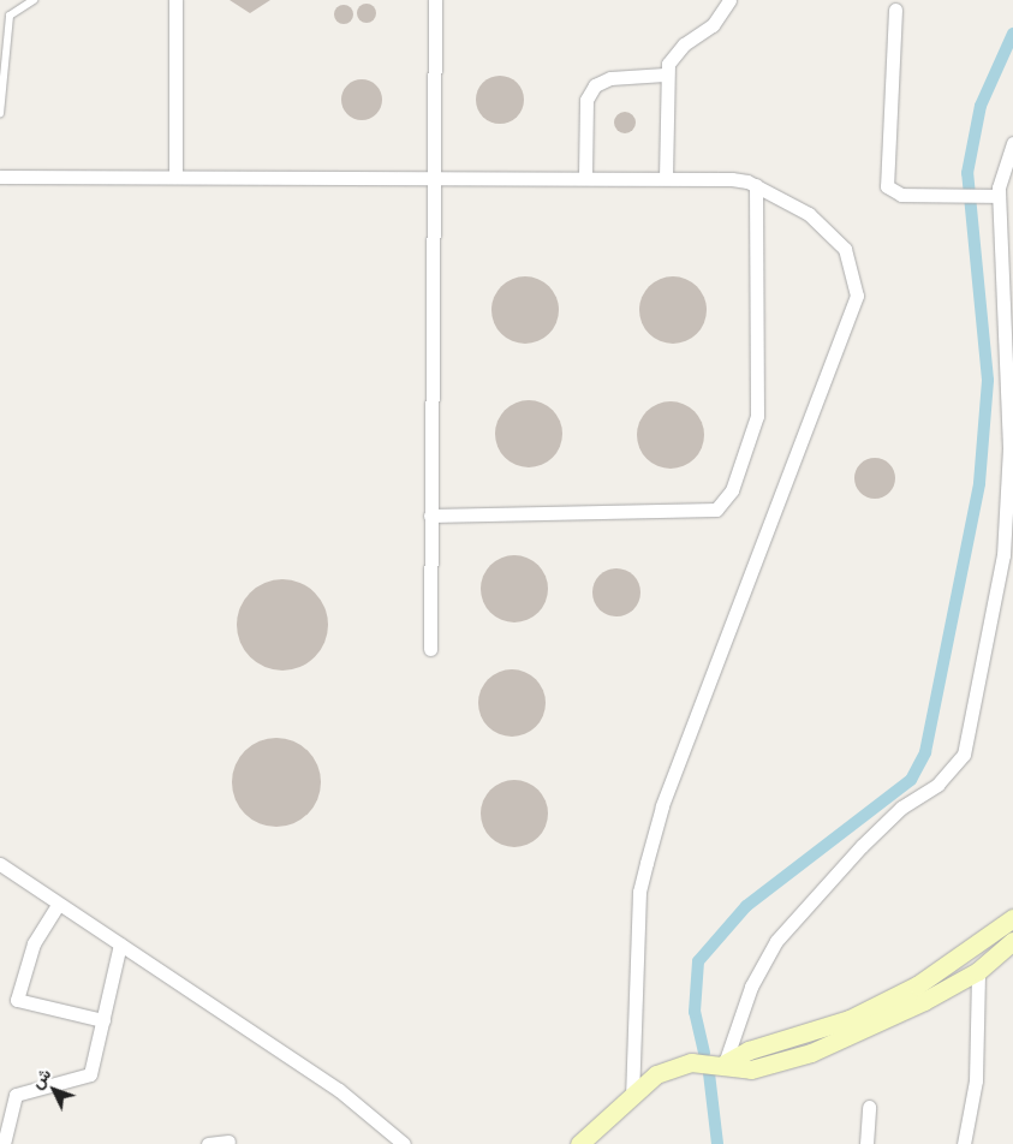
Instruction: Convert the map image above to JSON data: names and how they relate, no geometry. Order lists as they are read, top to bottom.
{
  "north": "top left"
}
